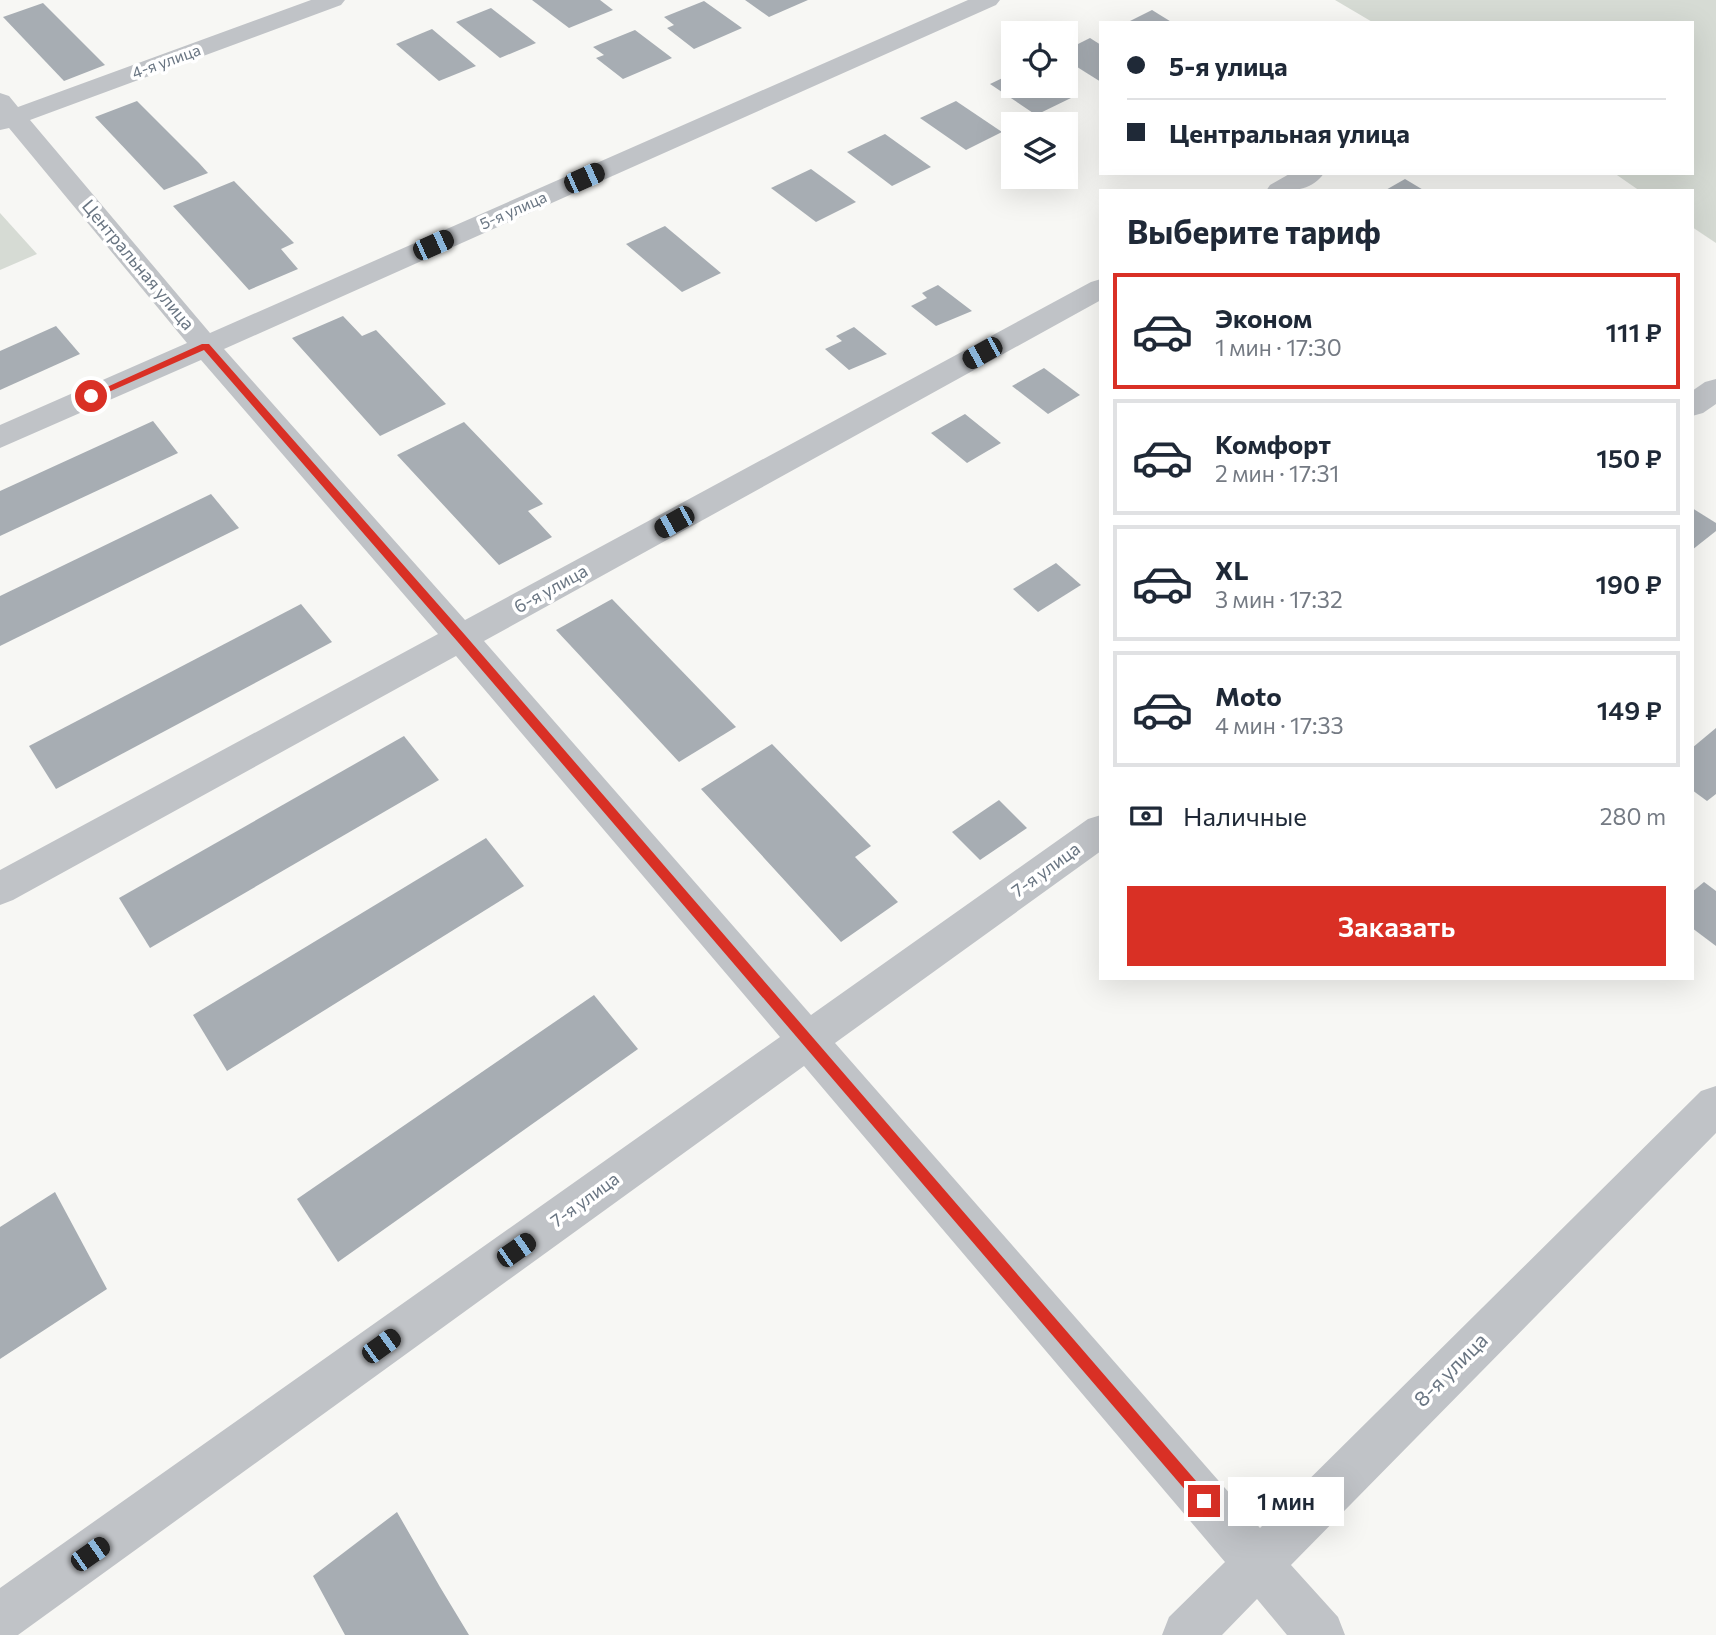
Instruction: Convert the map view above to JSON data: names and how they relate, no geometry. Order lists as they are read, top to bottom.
{
  "streets": {
    "street": [
      "4-я улица",
      "5-я улица",
      "Центральная улица",
      "6-я улица",
      "7-я улица",
      "8-я улица"
    ]
  },
  "crossings": [
    ["4-я улица", "Центральная улица"],
    ["5-я улица", "Центральная улица"],
    ["Центральная улица", "6-я улица"],
    ["Центральная улица", "7-я улица"],
    ["Центральная улица", "8-я улица"]
  ],
  "page": {
    "banner": ["5-я улица", "Центральная улица"],
    "heading": "Выберите тариф",
    "list": [
      {
        "name": "Эконом",
        "note": "1 мин · 17:30",
        "value": "111 ₽"
      },
      {
        "name": "Комфорт",
        "note": "2 мин · 17:31",
        "value": "150 ₽"
      },
      {
        "name": "XL",
        "note": "3 мин · 17:32",
        "value": "190 ₽"
      },
      {
        "name": "Moto",
        "note": "4 мин · 17:33",
        "value": "149 ₽"
      }
    ],
    "pay": ["Наличные", "280 m"],
    "buttons": "Заказать",
    "bubble": "1 мин"
  }
}
